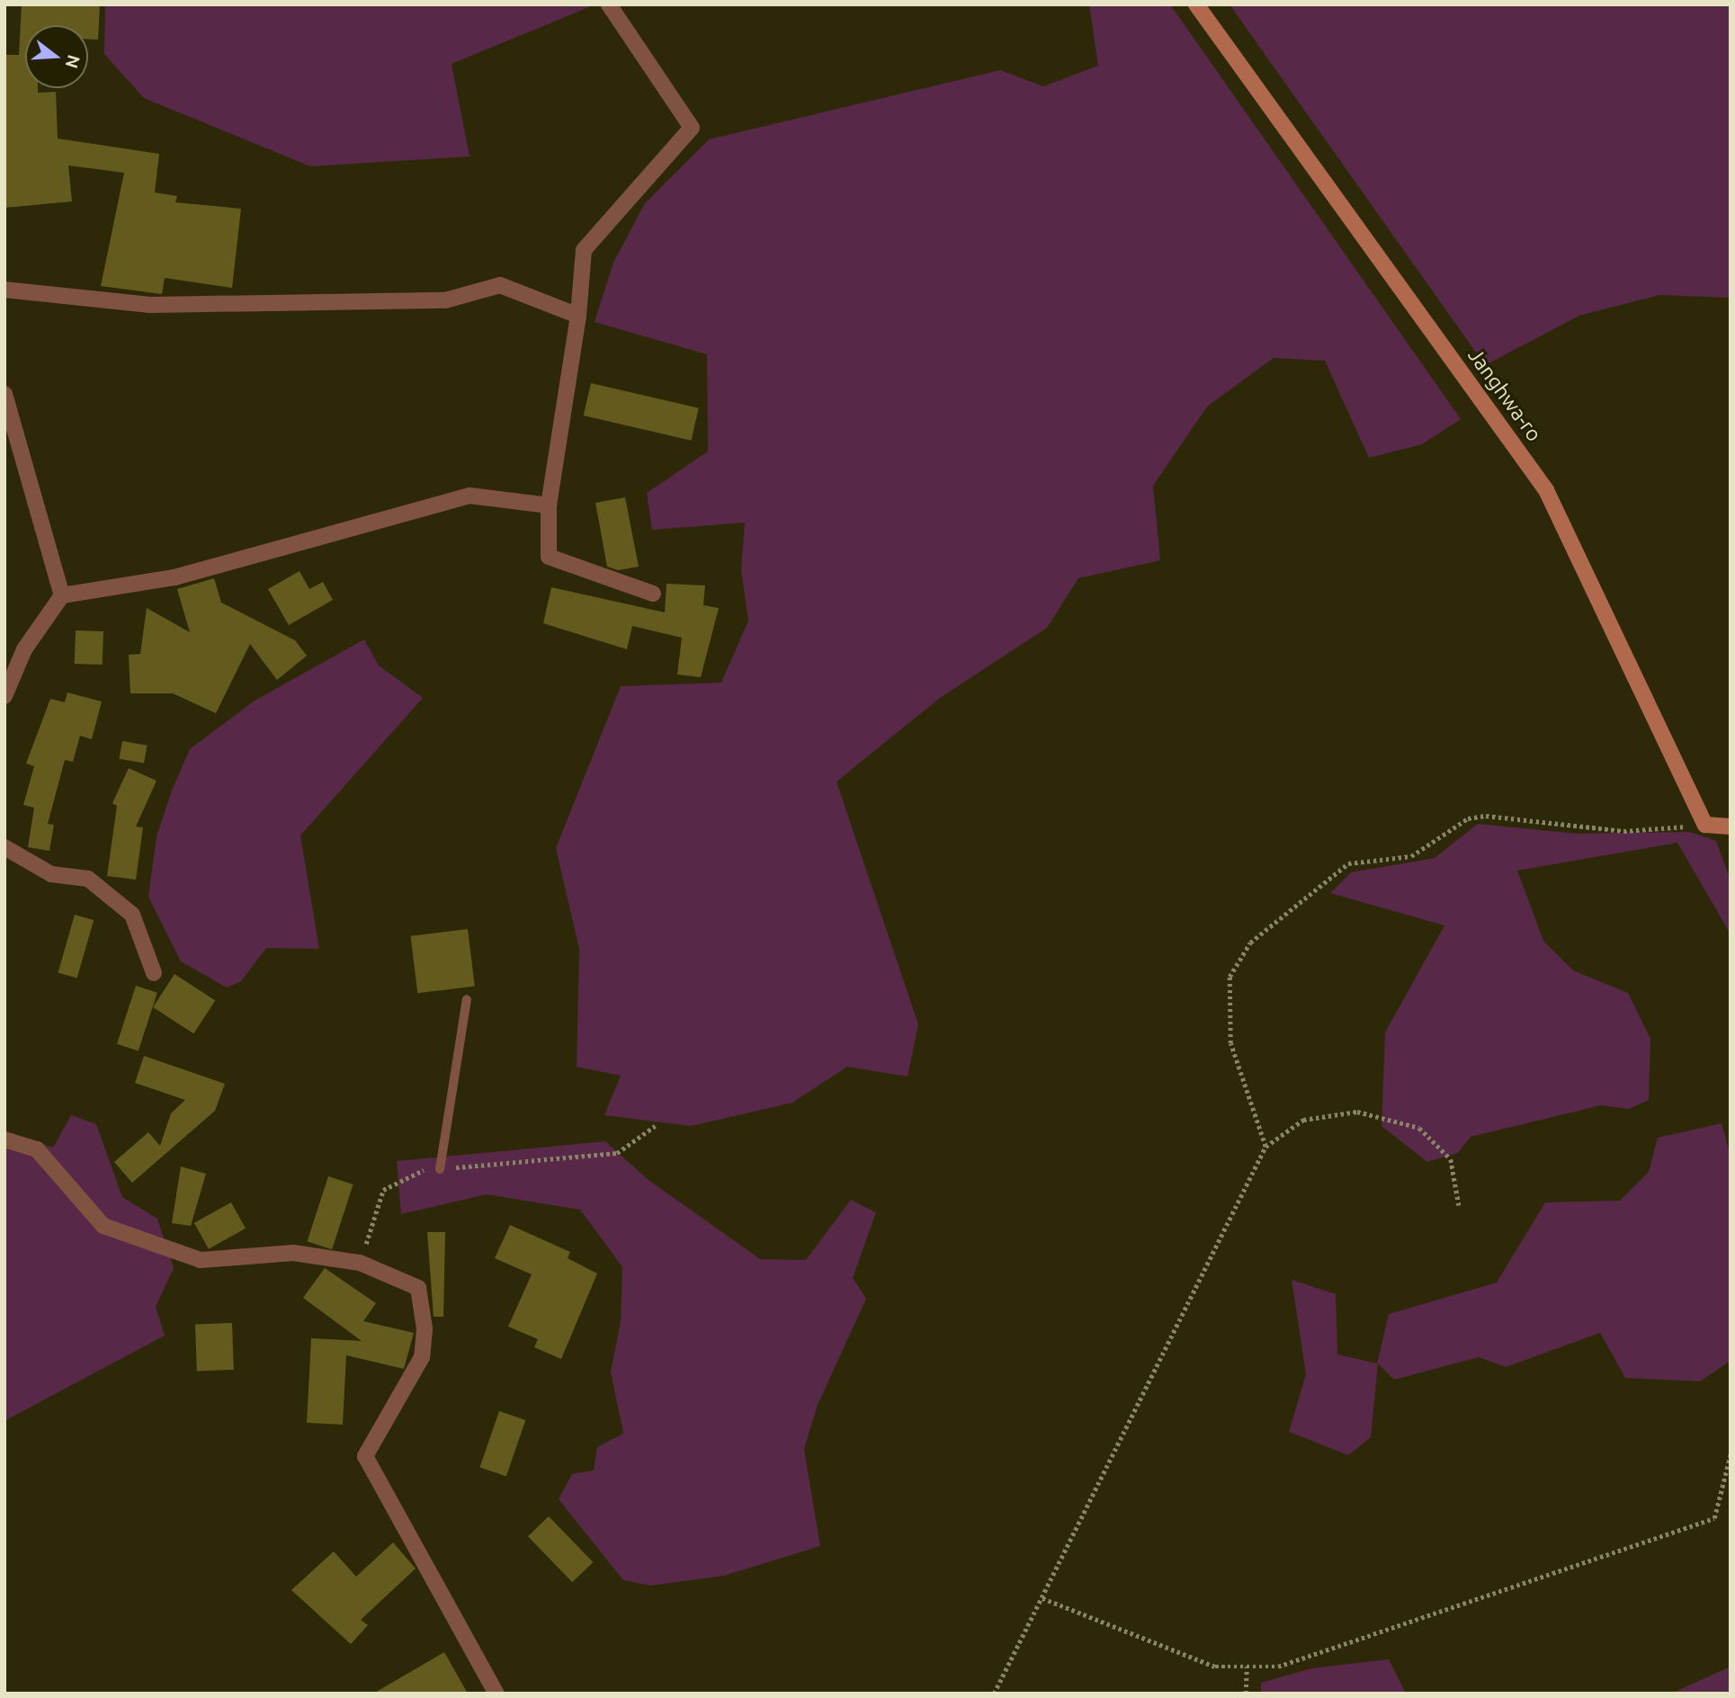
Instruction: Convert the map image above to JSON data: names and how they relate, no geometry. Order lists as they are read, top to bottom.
{
  "streets": {
    "street": ["Janghwa-ro"]
  },
  "north": "right"
}
